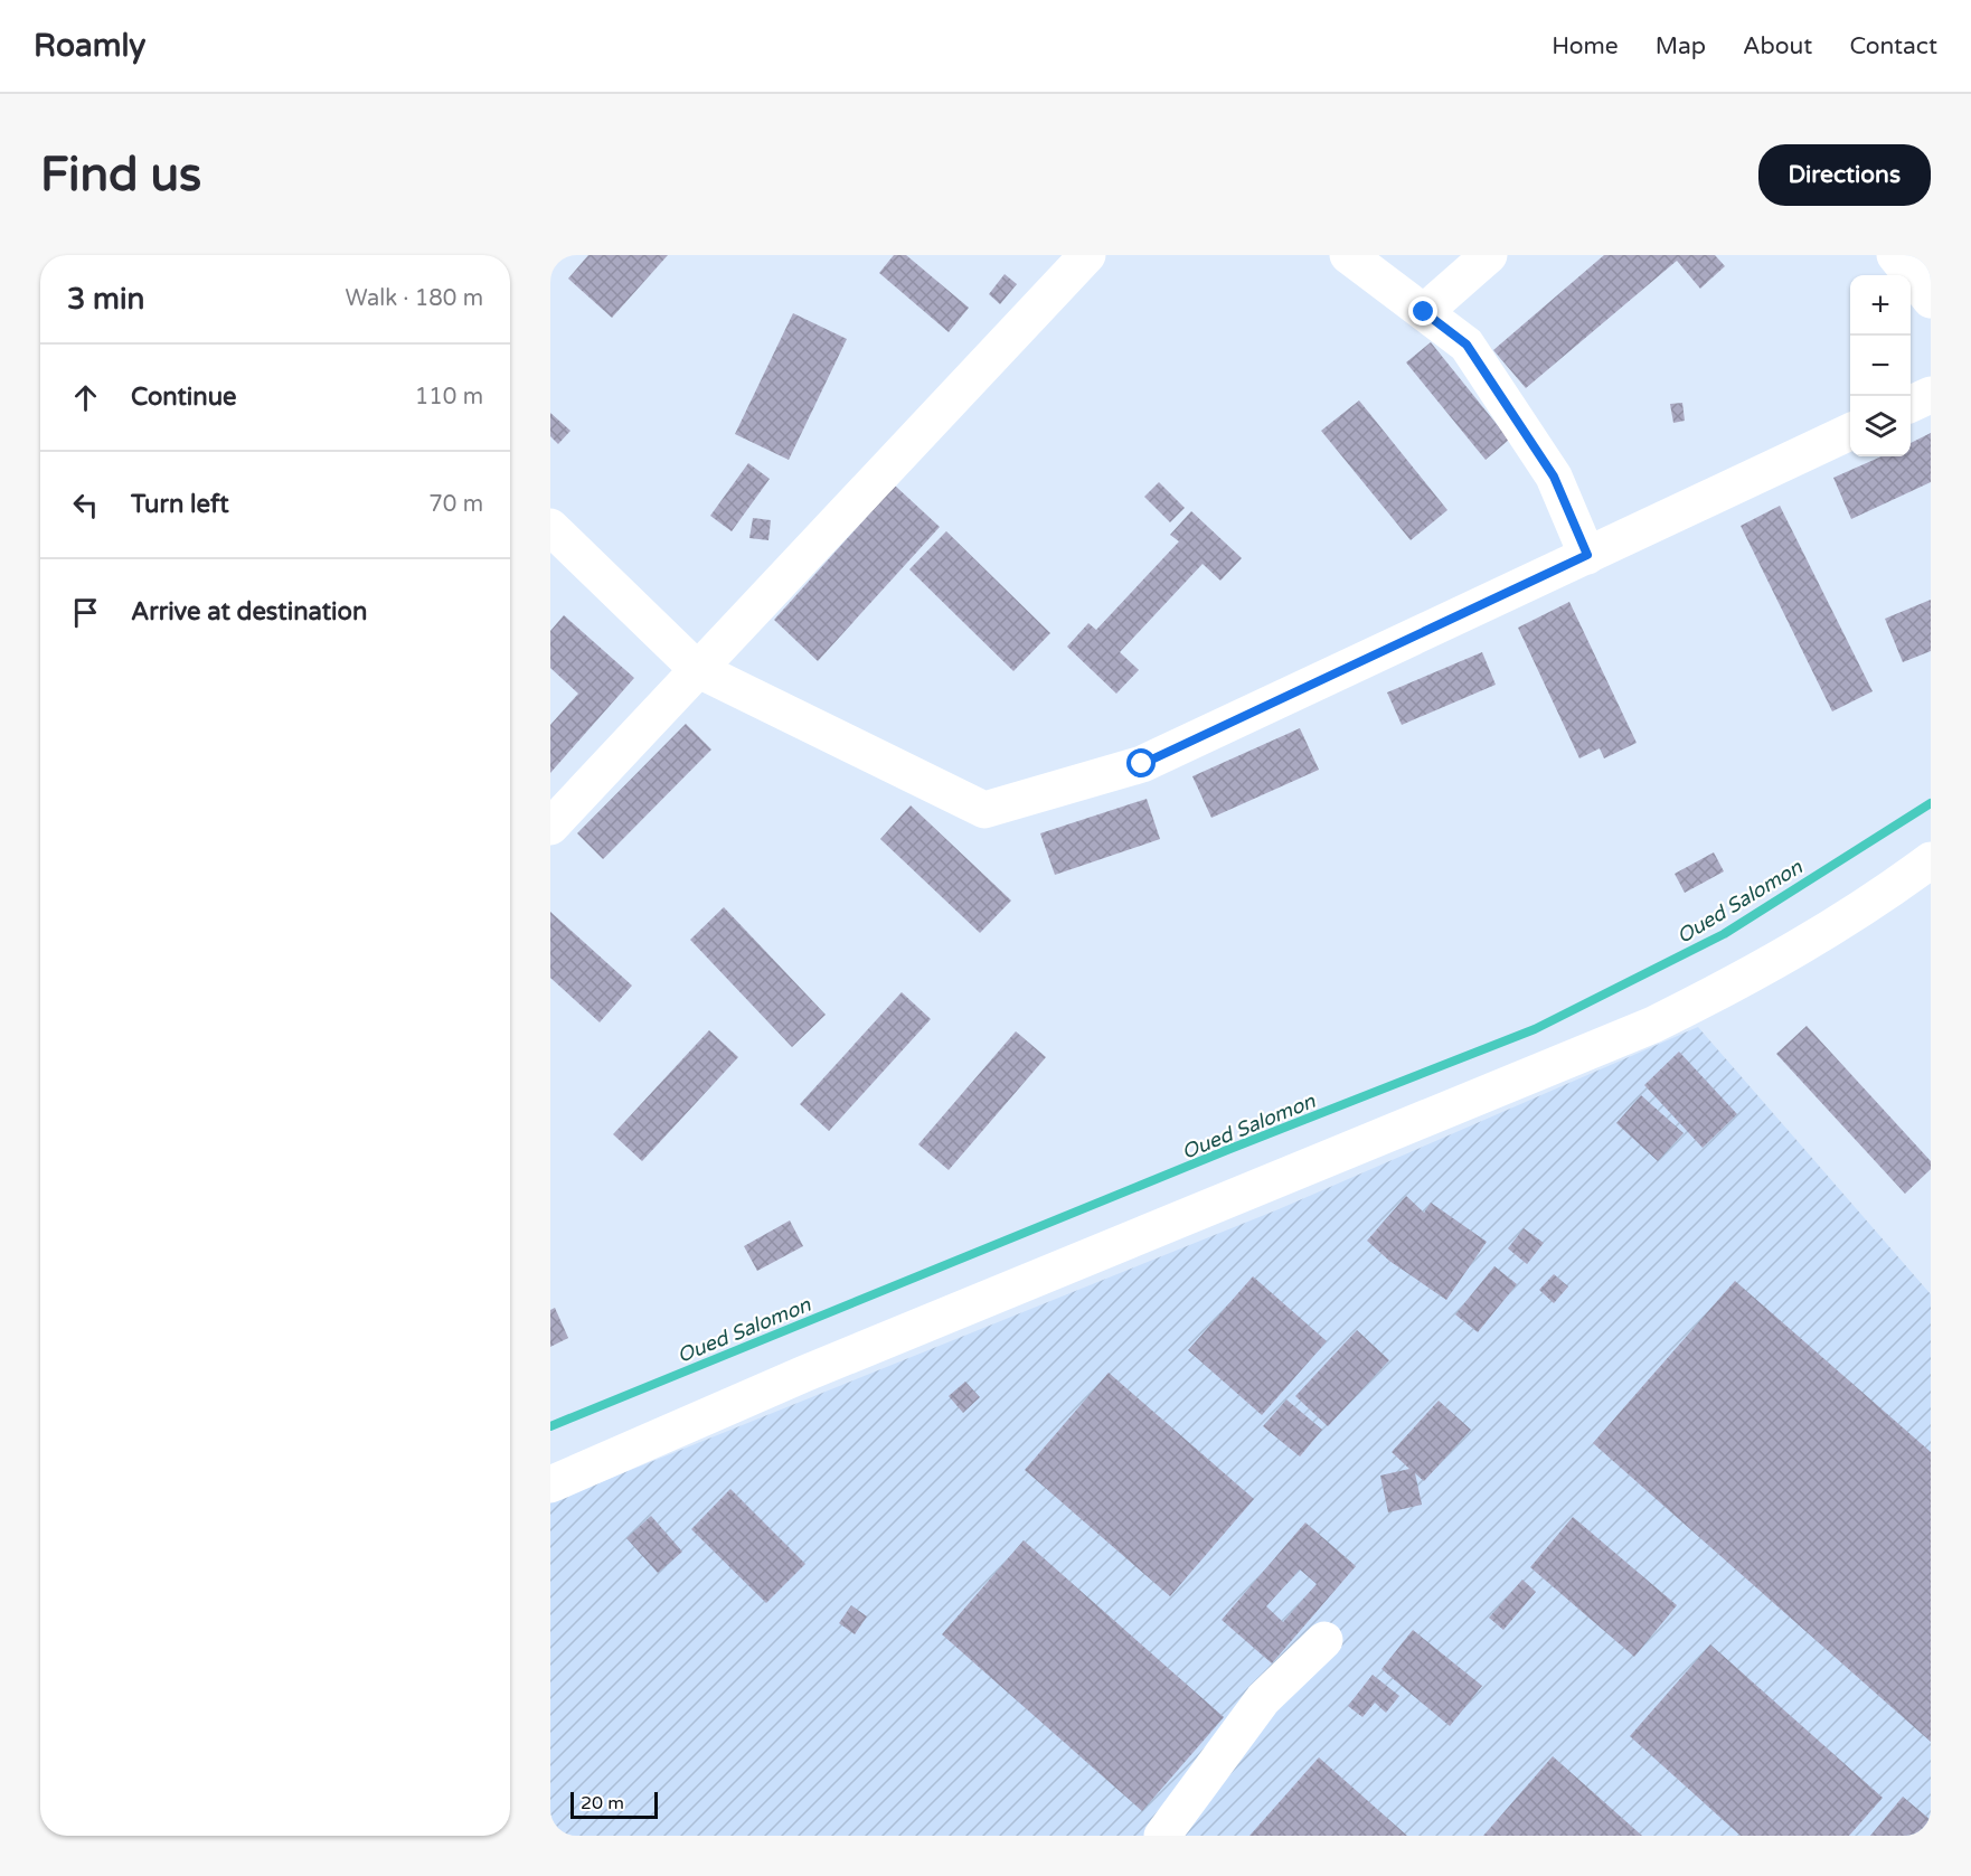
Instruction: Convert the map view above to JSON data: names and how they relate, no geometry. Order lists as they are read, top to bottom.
{
  "water": ["Oued Salomon"],
  "scale_bar": "20 m",
  "page": {
    "header": "Roamly",
    "nav": [
      "Home",
      "Map",
      "About",
      "Contact"
    ],
    "buttons": "Directions",
    "title": "Find us",
    "heading": ["3 min", "Walk · 180 m"],
    "map_buttons": ["+", "−"],
    "list": [
      ["Continue", "110 m"],
      ["Turn left", "70 m"],
      "Arrive at destination"
    ],
    "scale": "20 m"
  }
}
